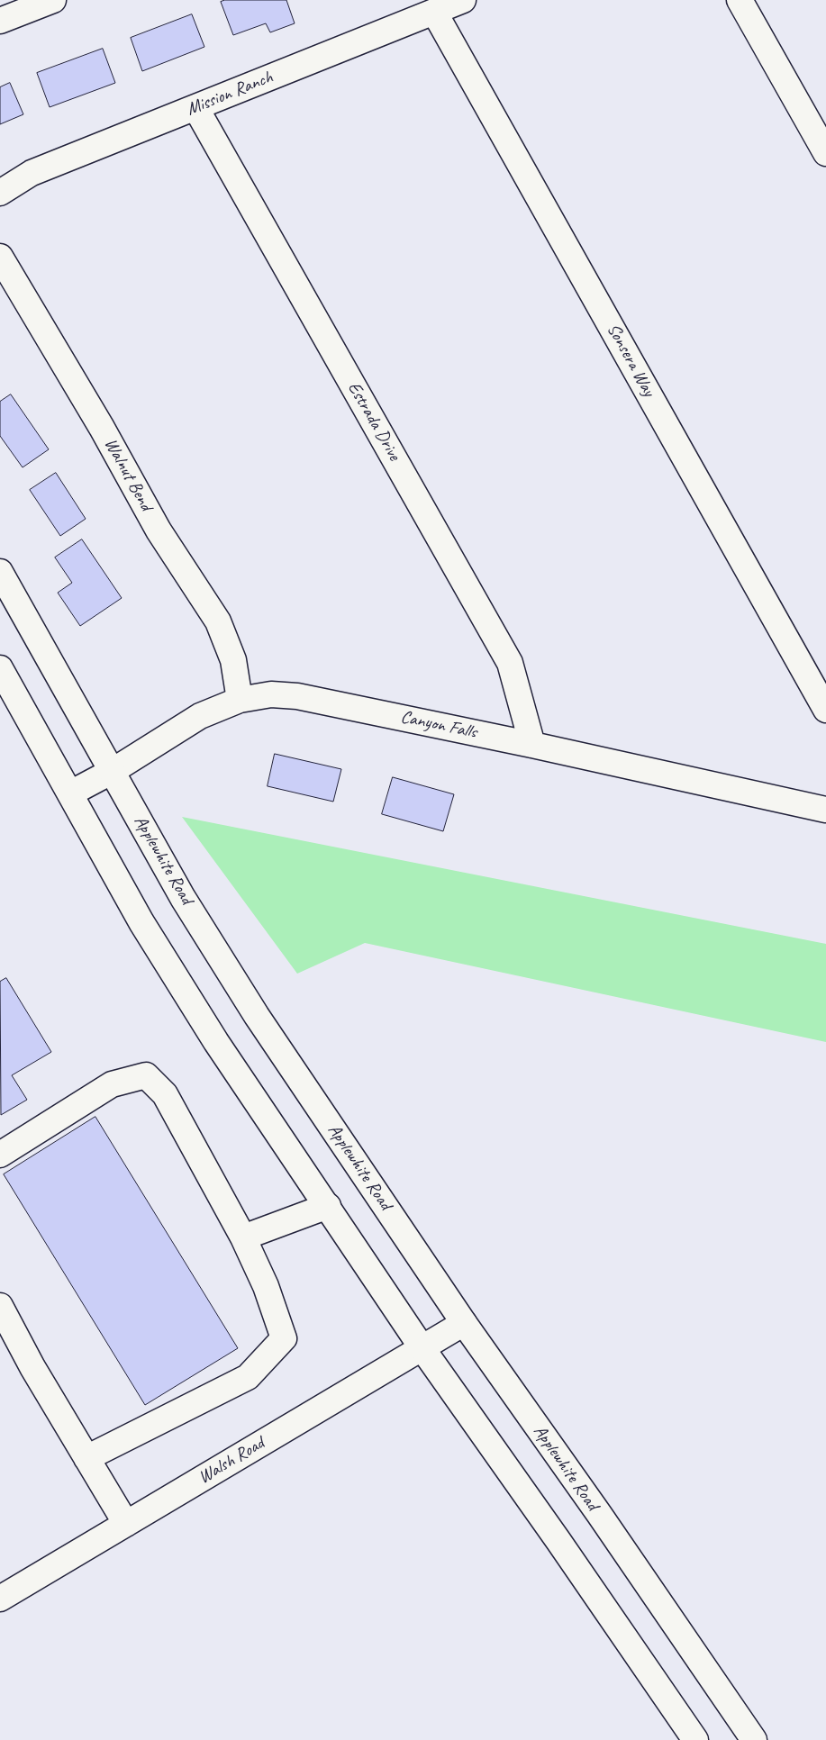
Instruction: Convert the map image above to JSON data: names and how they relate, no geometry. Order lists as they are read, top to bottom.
{
  "streets": {
    "street": [
      "Mission Ranch",
      "Sonsera Way",
      "Estrada Drive",
      "Walnut Bend",
      "Canyon Falls",
      "Applewhite Road",
      "Walsh Road"
    ]
  },
  "crossings": [
    ["Mission Ranch", "Sonsera Way"],
    ["Mission Ranch", "Estrada Drive"],
    ["Estrada Drive", "Canyon Falls"],
    ["Walnut Bend", "Canyon Falls"],
    ["Canyon Falls", "Applewhite Road"],
    ["Applewhite Road", "Walsh Road"]
  ]
}
